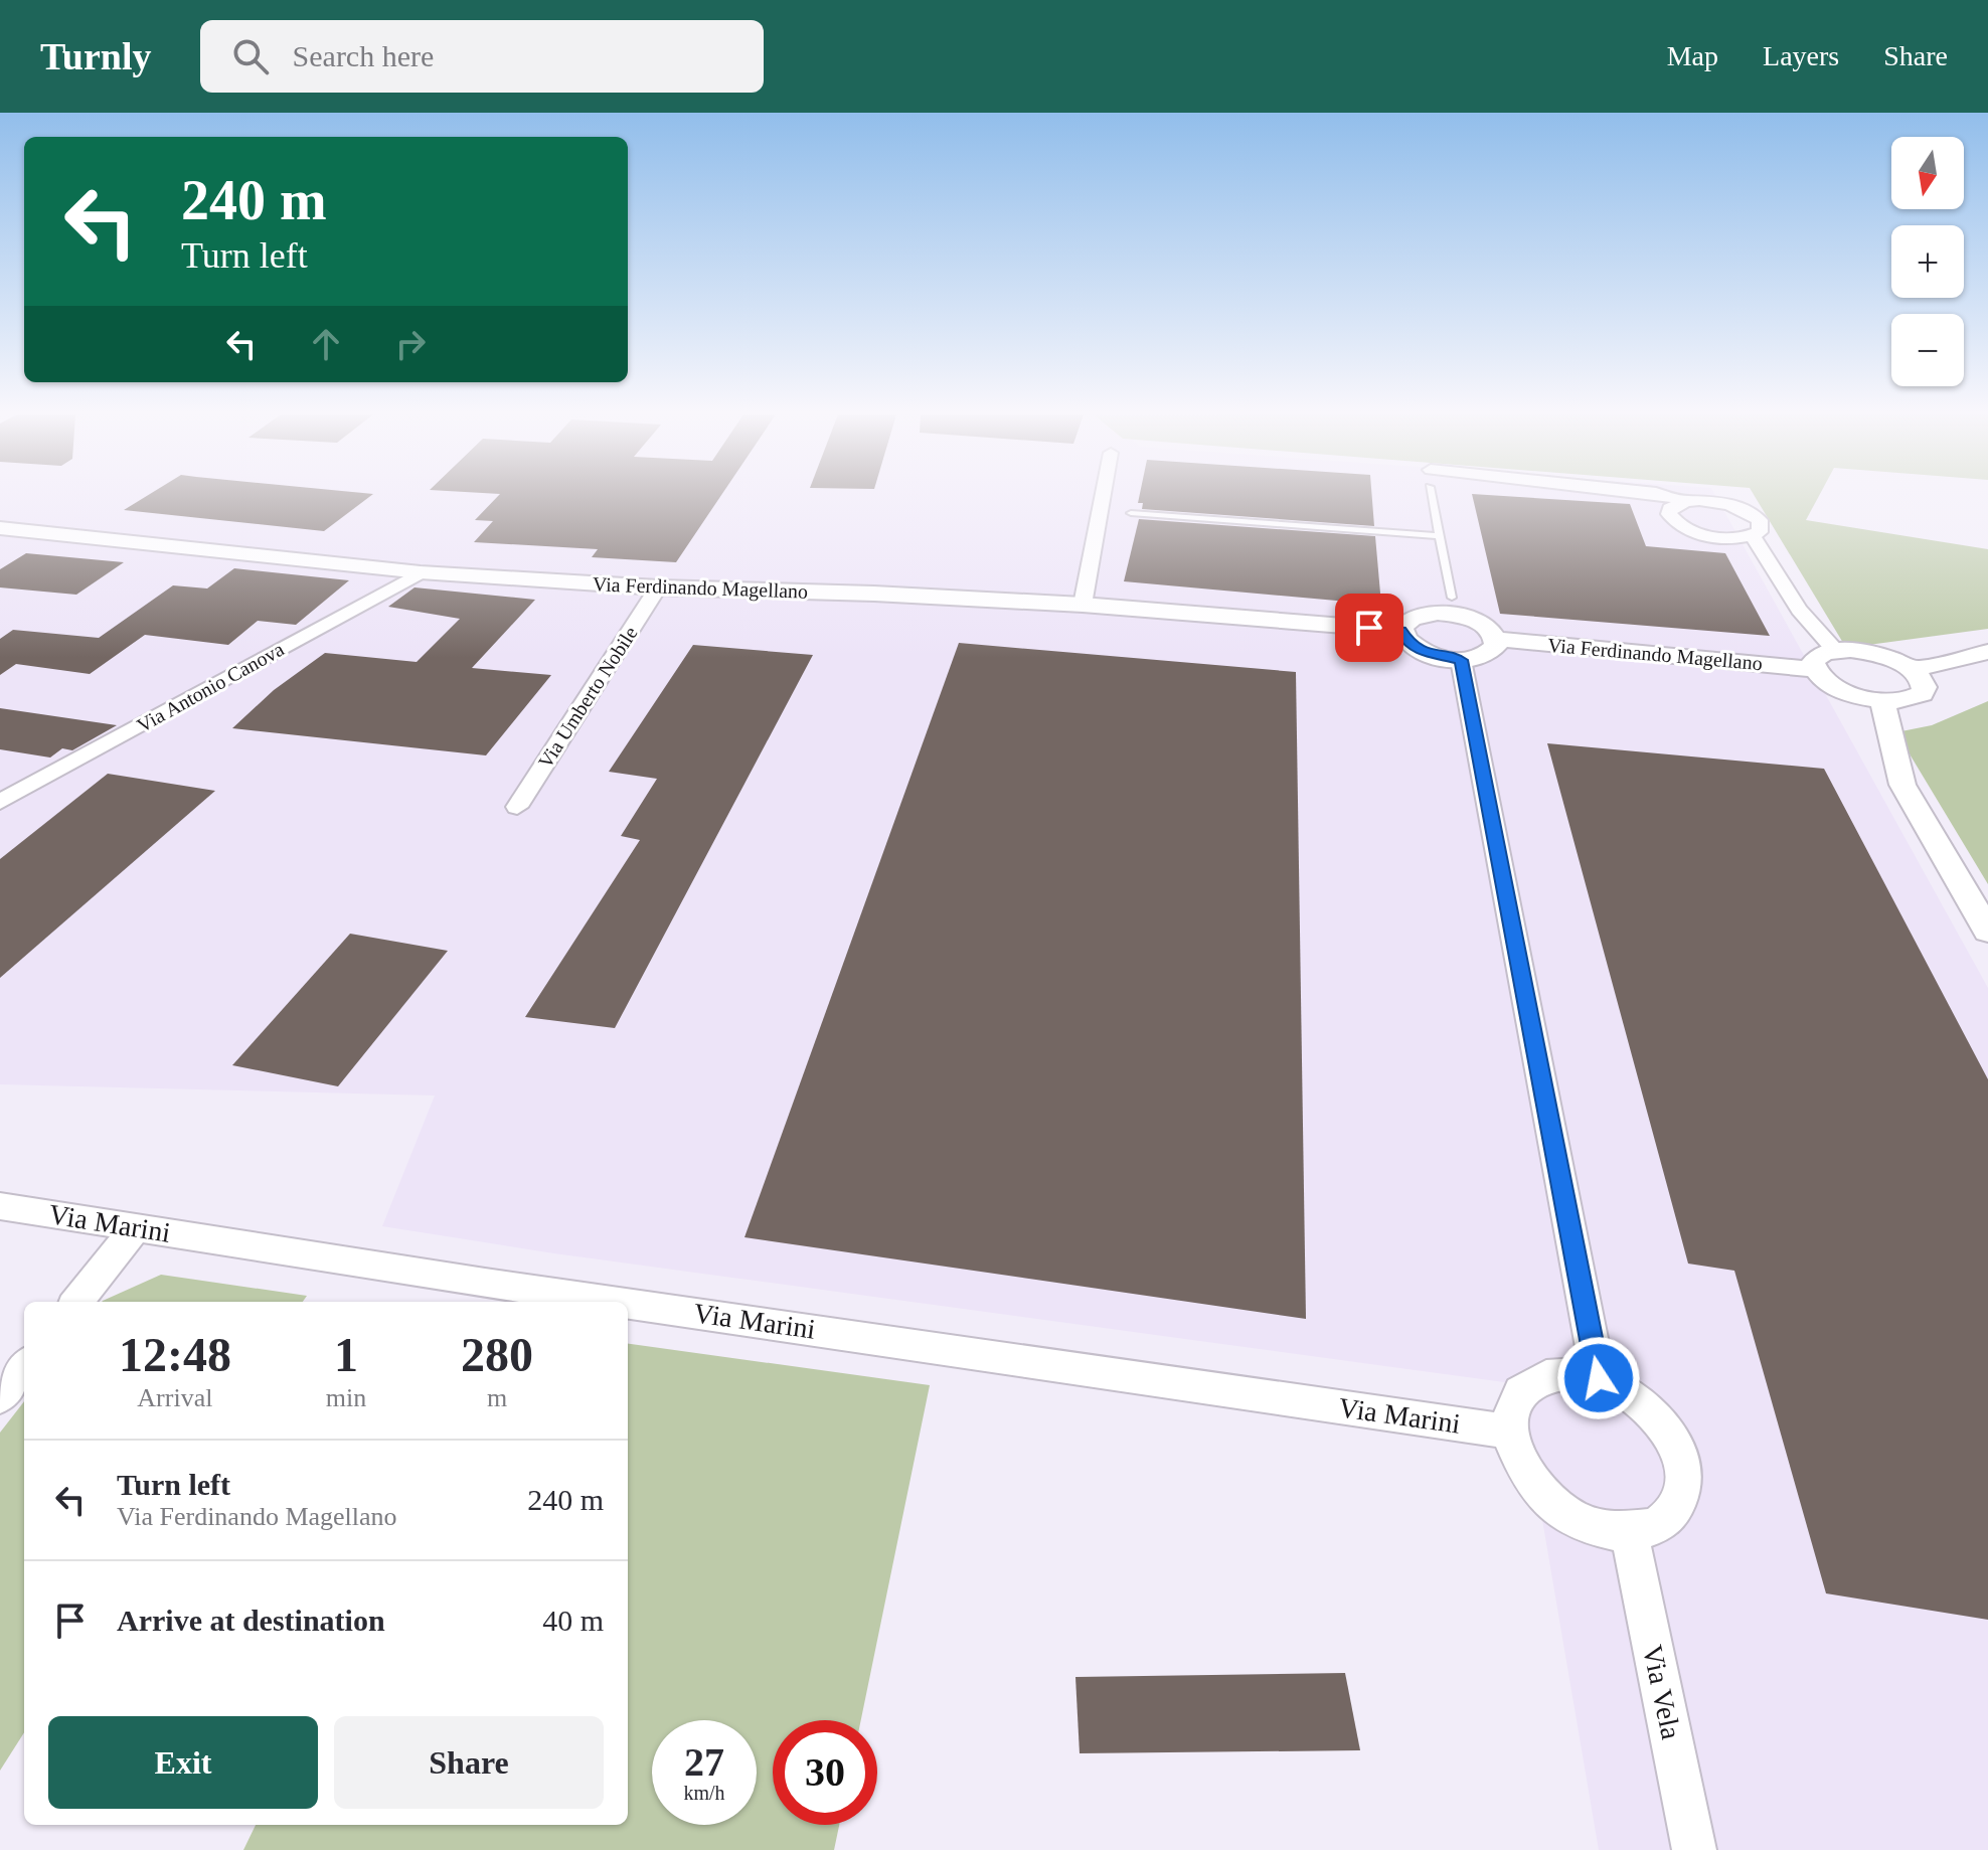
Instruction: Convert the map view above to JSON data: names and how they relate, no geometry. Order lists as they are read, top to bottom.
{
  "streets": {
    "street": [
      "Via Ferdinando Magellano",
      "Via Antonio Canova",
      "Via Umberto Nobile",
      "Via Marini",
      "Via Vela"
    ]
  },
  "crossings": [
    ["Via Ferdinando Magellano", "Via Antonio Canova"],
    ["Via Ferdinando Magellano", "Via Umberto Nobile"],
    ["Via Marini", "Via Vela"]
  ],
  "north": "bottom",
  "page": {
    "header": "Turnly",
    "search": "Search here",
    "nav": ["Map", "Layers", "Share"],
    "map_buttons": ["+", "−"],
    "turn": ["240 m", "Turn left"],
    "eta": [
      "12:48",
      "Arrival",
      "1",
      "min",
      "280",
      "m"
    ],
    "list": [
      {
        "name": "Turn left",
        "note": "Via Ferdinando Magellano",
        "value": "240 m"
      },
      {
        "name": "Arrive at destination",
        "value": "40 m"
      }
    ],
    "buttons": ["Exit", "Share"],
    "speed": "27 km/h",
    "limit": "30"
  }
}
